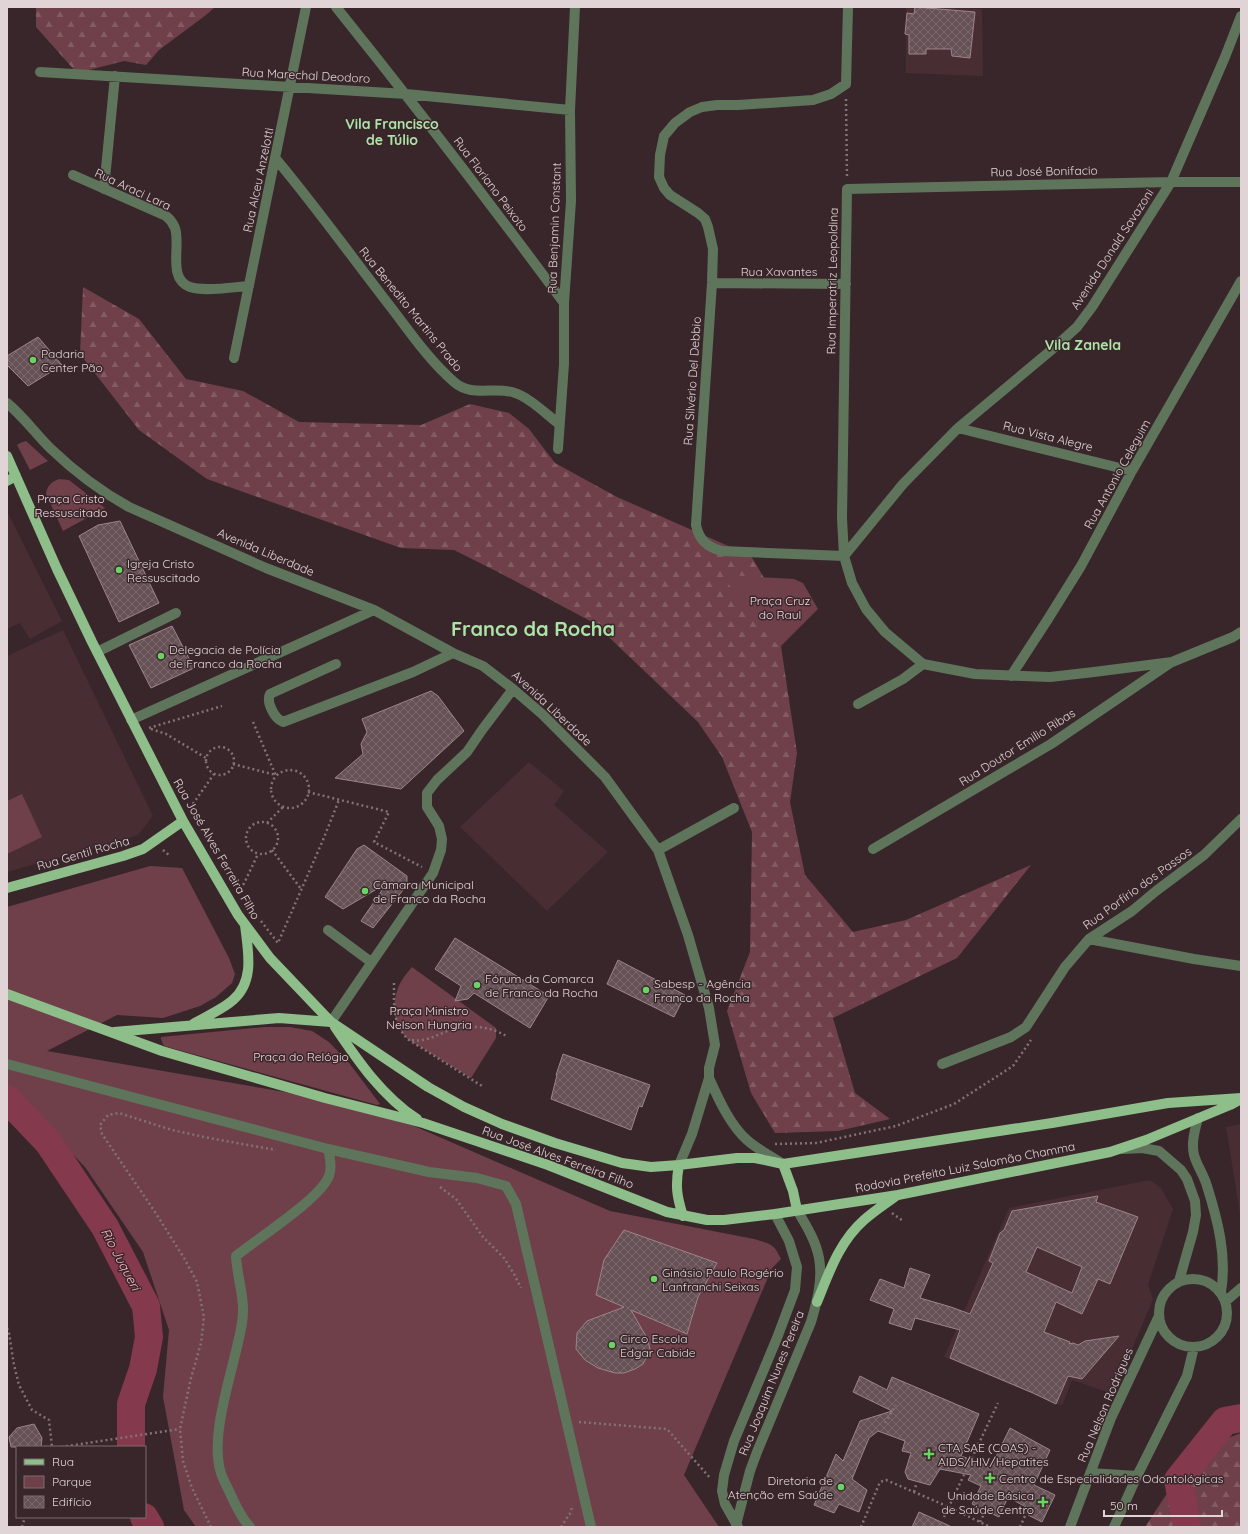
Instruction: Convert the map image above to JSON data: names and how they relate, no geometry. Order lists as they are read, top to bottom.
{
  "streets": {
    "main road": ["Rua José Alves Ferreira Filho", "Rua Gentil Rocha", "Rodovia Prefeito Luiz Salomão Chamma"],
    "street": [
      "Rua Marechal Deodoro",
      "Rua José Bonifacio",
      "Rua Alceu Anzelotti",
      "Rua Floriano Peixoto",
      "Rua Araci Lara",
      "Rua Benjamin Constant",
      "Avenida Donald Savazoni",
      "Rua Xavantes",
      "Rua Imperatriz Leopoldina",
      "Rua Benedito Martins Prado",
      "Rua Silvério Del Debbio",
      "Rua Vista Alegre",
      "Rua Antonio Celeguim",
      "Avenida Liberdade",
      "Rua Doutor Emilio Ribas",
      "Rua Porfírio dos Passos",
      "Rua Joaquim Nunes Pereira",
      "Rua Nelson Rodrigues"
    ]
  },
  "crossings": [
    ["Rua Marechal Deodoro", "Rua Alceu Anzelotti"],
    ["Rua Marechal Deodoro", "Rua Floriano Peixoto"],
    ["Rua Marechal Deodoro", "Rua Benjamin Constant"],
    ["Rua José Bonifacio", "Avenida Donald Savazoni"],
    ["Rua José Bonifacio", "Rua Imperatriz Leopoldina"],
    ["Rua Alceu Anzelotti", "Rua Araci Lara"],
    ["Rua Alceu Anzelotti", "Rua Benedito Martins Prado"],
    ["Rua Floriano Peixoto", "Rua Benjamin Constant"],
    ["Rua Benjamin Constant", "Rua Benedito Martins Prado"],
    ["Avenida Donald Savazoni", "Rua Imperatriz Leopoldina"],
    ["Avenida Donald Savazoni", "Rua Silvério Del Debbio"],
    ["Avenida Donald Savazoni", "Rua Vista Alegre"],
    ["Rua Xavantes", "Rua Imperatriz Leopoldina"],
    ["Rua Xavantes", "Rua Silvério Del Debbio"],
    ["Rua Imperatriz Leopoldina", "Rua Silvério Del Debbio"],
    ["Rua Vista Alegre", "Rua Antonio Celeguim"],
    ["Avenida Liberdade", "Rua José Alves Ferreira Filho"],
    ["Avenida Liberdade", "Rodovia Prefeito Luiz Salomão Chamma"],
    ["Rua José Alves Ferreira Filho", "Rua Gentil Rocha"],
    ["Rua José Alves Ferreira Filho", "Rodovia Prefeito Luiz Salomão Chamma"],
    ["Rodovia Prefeito Luiz Salomão Chamma", "Rua Joaquim Nunes Pereira"]
  ],
  "districts": ["Vila Francisco de Túlio", "Vila Zanela", "Franco da Rocha"],
  "water": ["Rio Juqueri"],
  "parks": [
    "Praça Cristo Ressuscitado",
    "Praça Cruz do Raul",
    "Praça Ministro Nelson Hungria",
    "Praça do Relógio"
  ],
  "places": {
    "other": [
      "Padaria Center Pão",
      "Igreja Cristo Ressuscitado",
      "Delegacia de Polícia de Franco da Rocha",
      "Câmara Municipal de Franco da Rocha",
      "Fórum da Comarca de Franco da Rocha",
      "Sabesp - Agência Franco da Rocha",
      "Ginásio Paulo Rogério Lanfranchi Seixas",
      "Circo Escola Edgar Cabide",
      "Diretoria de Atenção em Saúde"
    ],
    "health": ["CTA SAE (COAS) - AIDS/HIV/Hepatites", "Centro de Especialidades Odontológicas", "Unidade Básica de Saúde Centro"]
  },
  "legend": ["Rua", "Parque", "Edifício"],
  "scale_bar": "50 m"
}
